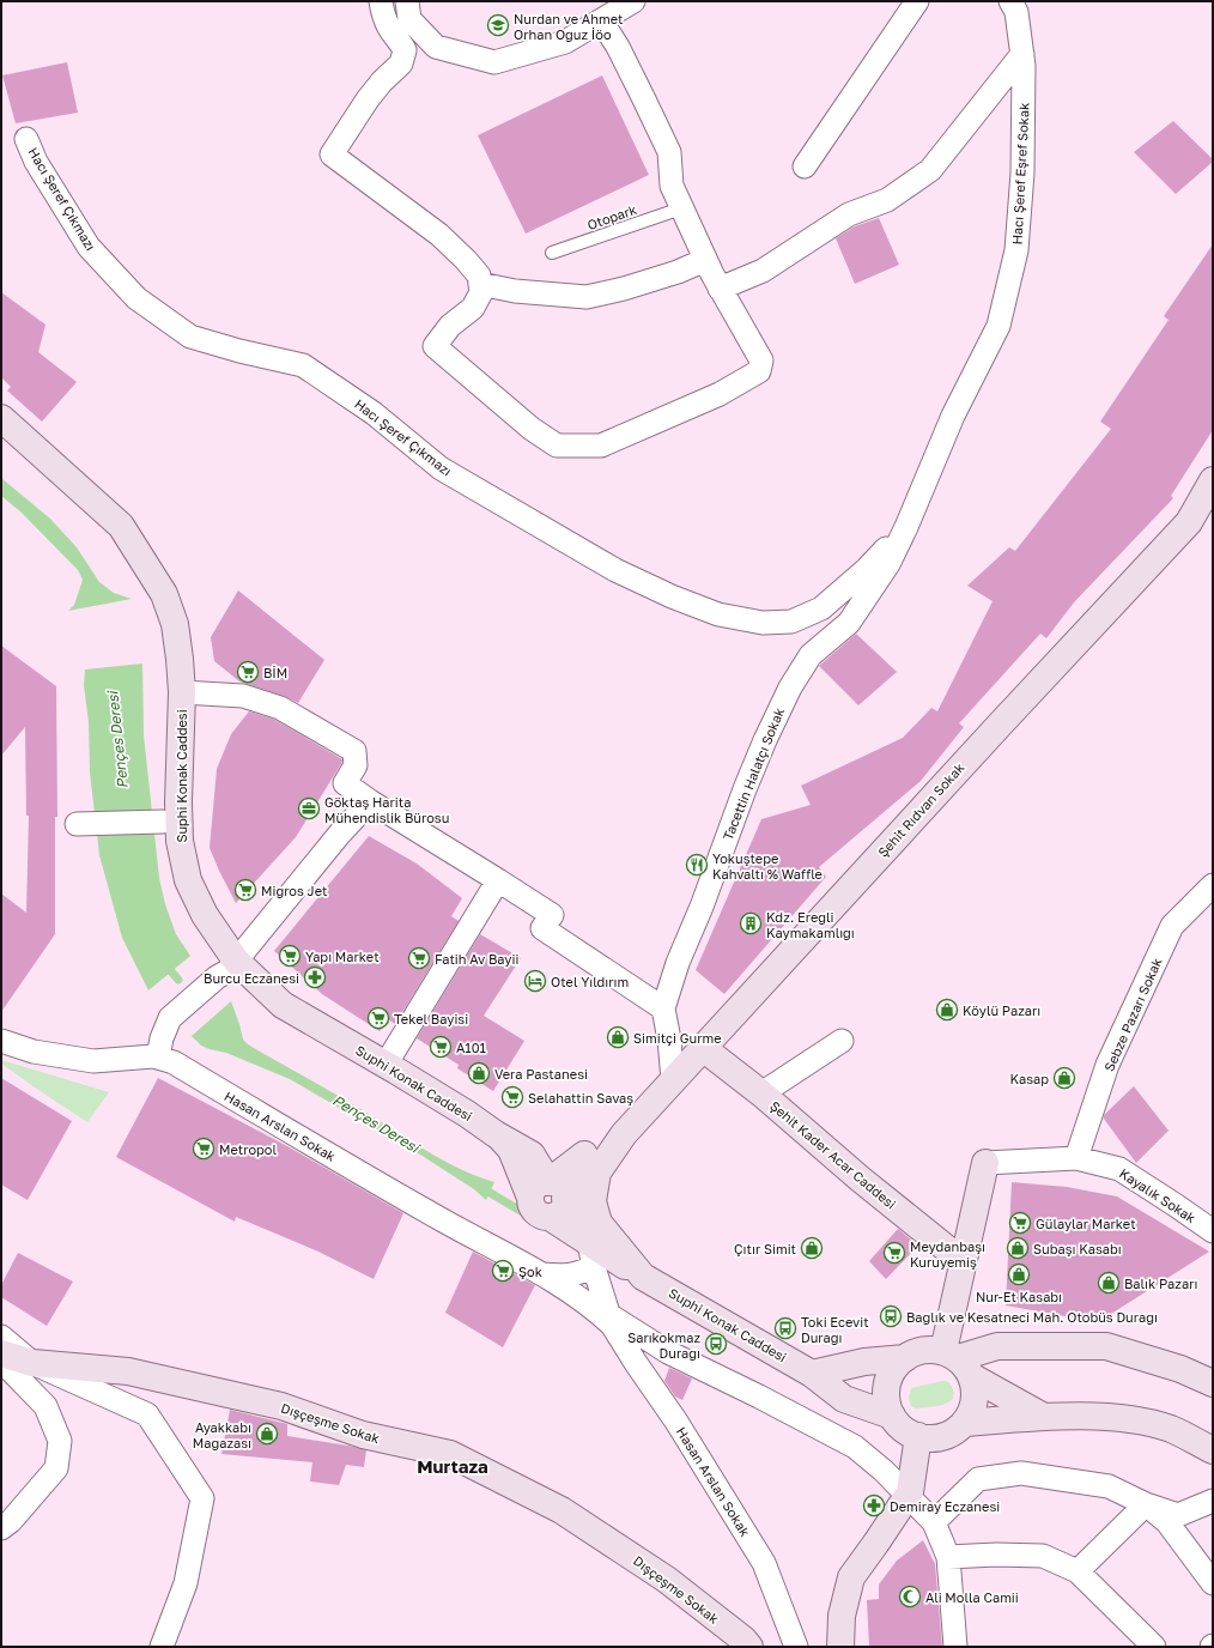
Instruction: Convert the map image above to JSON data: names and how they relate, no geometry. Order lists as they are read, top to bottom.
{
  "streets": {
    "street": [
      "Hacı Şeref Eşref Sokak",
      "Hacı Şeref Çıkmazı",
      "Tacettin Halatçı Sokak",
      "Suphi Konak Caddesi",
      "Şehit Rıdvan Sokak",
      "Sebze Pazarı Sokak",
      "Hasan Arslan Sokak",
      "Şehit Kader Acar Caddesi",
      "Kayalık Sokak",
      "Dışçeşme Sokak"
    ],
    "lane": ["Otopark"]
  },
  "crossings": [
    ["Hacı Şeref Eşref Sokak", "Hacı Şeref Çıkmazı"],
    ["Hacı Şeref Eşref Sokak", "Tacettin Halatçı Sokak"],
    ["Hacı Şeref Çıkmazı", "Tacettin Halatçı Sokak"],
    ["Tacettin Halatçı Sokak", "Şehit Rıdvan Sokak"],
    ["Suphi Konak Caddesi", "Şehit Rıdvan Sokak"],
    ["Suphi Konak Caddesi", "Hasan Arslan Sokak"],
    ["Şehit Rıdvan Sokak", "Şehit Kader Acar Caddesi"],
    ["Sebze Pazarı Sokak", "Kayalık Sokak"]
  ],
  "districts": ["Murtaza"],
  "water": ["Pençes Deresi"],
  "places": {
    "school or university": ["Nurdan ve Ahmet Orhan Oğuz İöo"],
    "supermarket": [
      "BİM",
      "Migros Jet",
      "Yapı Market",
      "Fatih Av Bayii",
      "Tekel Bayisi",
      "A101",
      "Selahattin Savaş",
      "Metropol",
      "Gülaylar Market",
      "Meydanbaşı Kuruyemiş",
      "Şok"
    ],
    "office": ["Göktaş Harita Mühendislik Bürosu"],
    "restaurant": ["Yokuştepe Kahvaltı % Waffle"],
    "building": ["Kdz. Ereğli Kaymakamlığı"],
    "pharmacy": ["Burcu Eczanesi", "Demiray Eczanesi"],
    "hotel": ["Otel Yıldırım"],
    "shop": [
      "Köylü Pazarı",
      "Simitçi Gurme",
      "Vera Pastanesi",
      "Kasap",
      "Çıtır Simit",
      "Subaşı Kasabı",
      "Nur-Et Kasabı",
      "Balık Pazarı",
      "Ayakkabı Mağazası"
    ],
    "bus stop": ["Bağlık ve Kesatneci Mah. Otobüs Durağı", "Toki Ecevit Durağı", "Sarıkokmaz Durağı"],
    "mosque": ["Ali Molla Camii"]
  }
}
